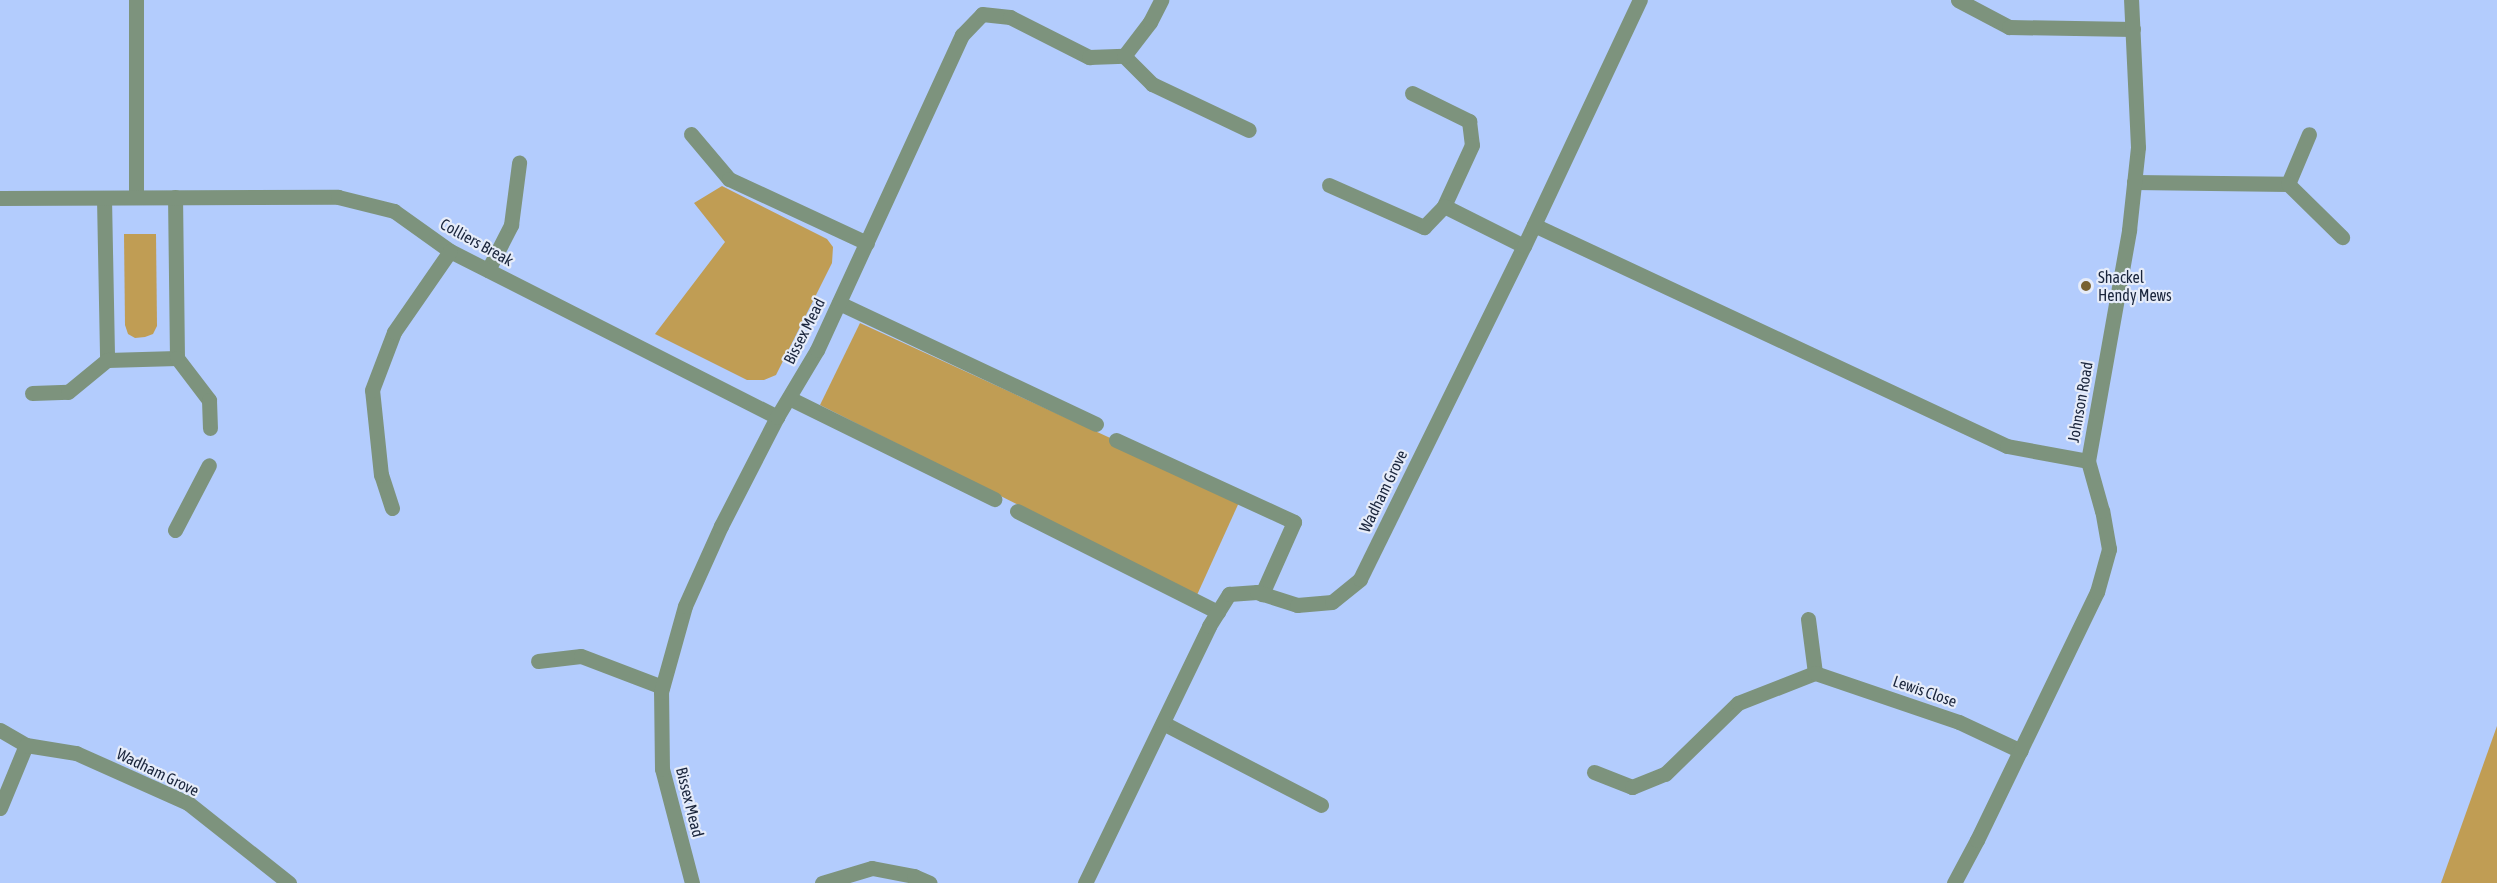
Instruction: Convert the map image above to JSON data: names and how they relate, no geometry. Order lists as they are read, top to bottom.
{
  "streets": {
    "street": [
      "Colliers Break",
      "Bissex Mead",
      "Johnson Road",
      "Wadham Grove",
      "Lewis Close"
    ]
  },
  "crossings": [
    ["Colliers Break", "Bissex Mead"],
    ["Johnson Road", "Lewis Close"]
  ],
  "places": ["Shackel Hendy Mews"]
}
